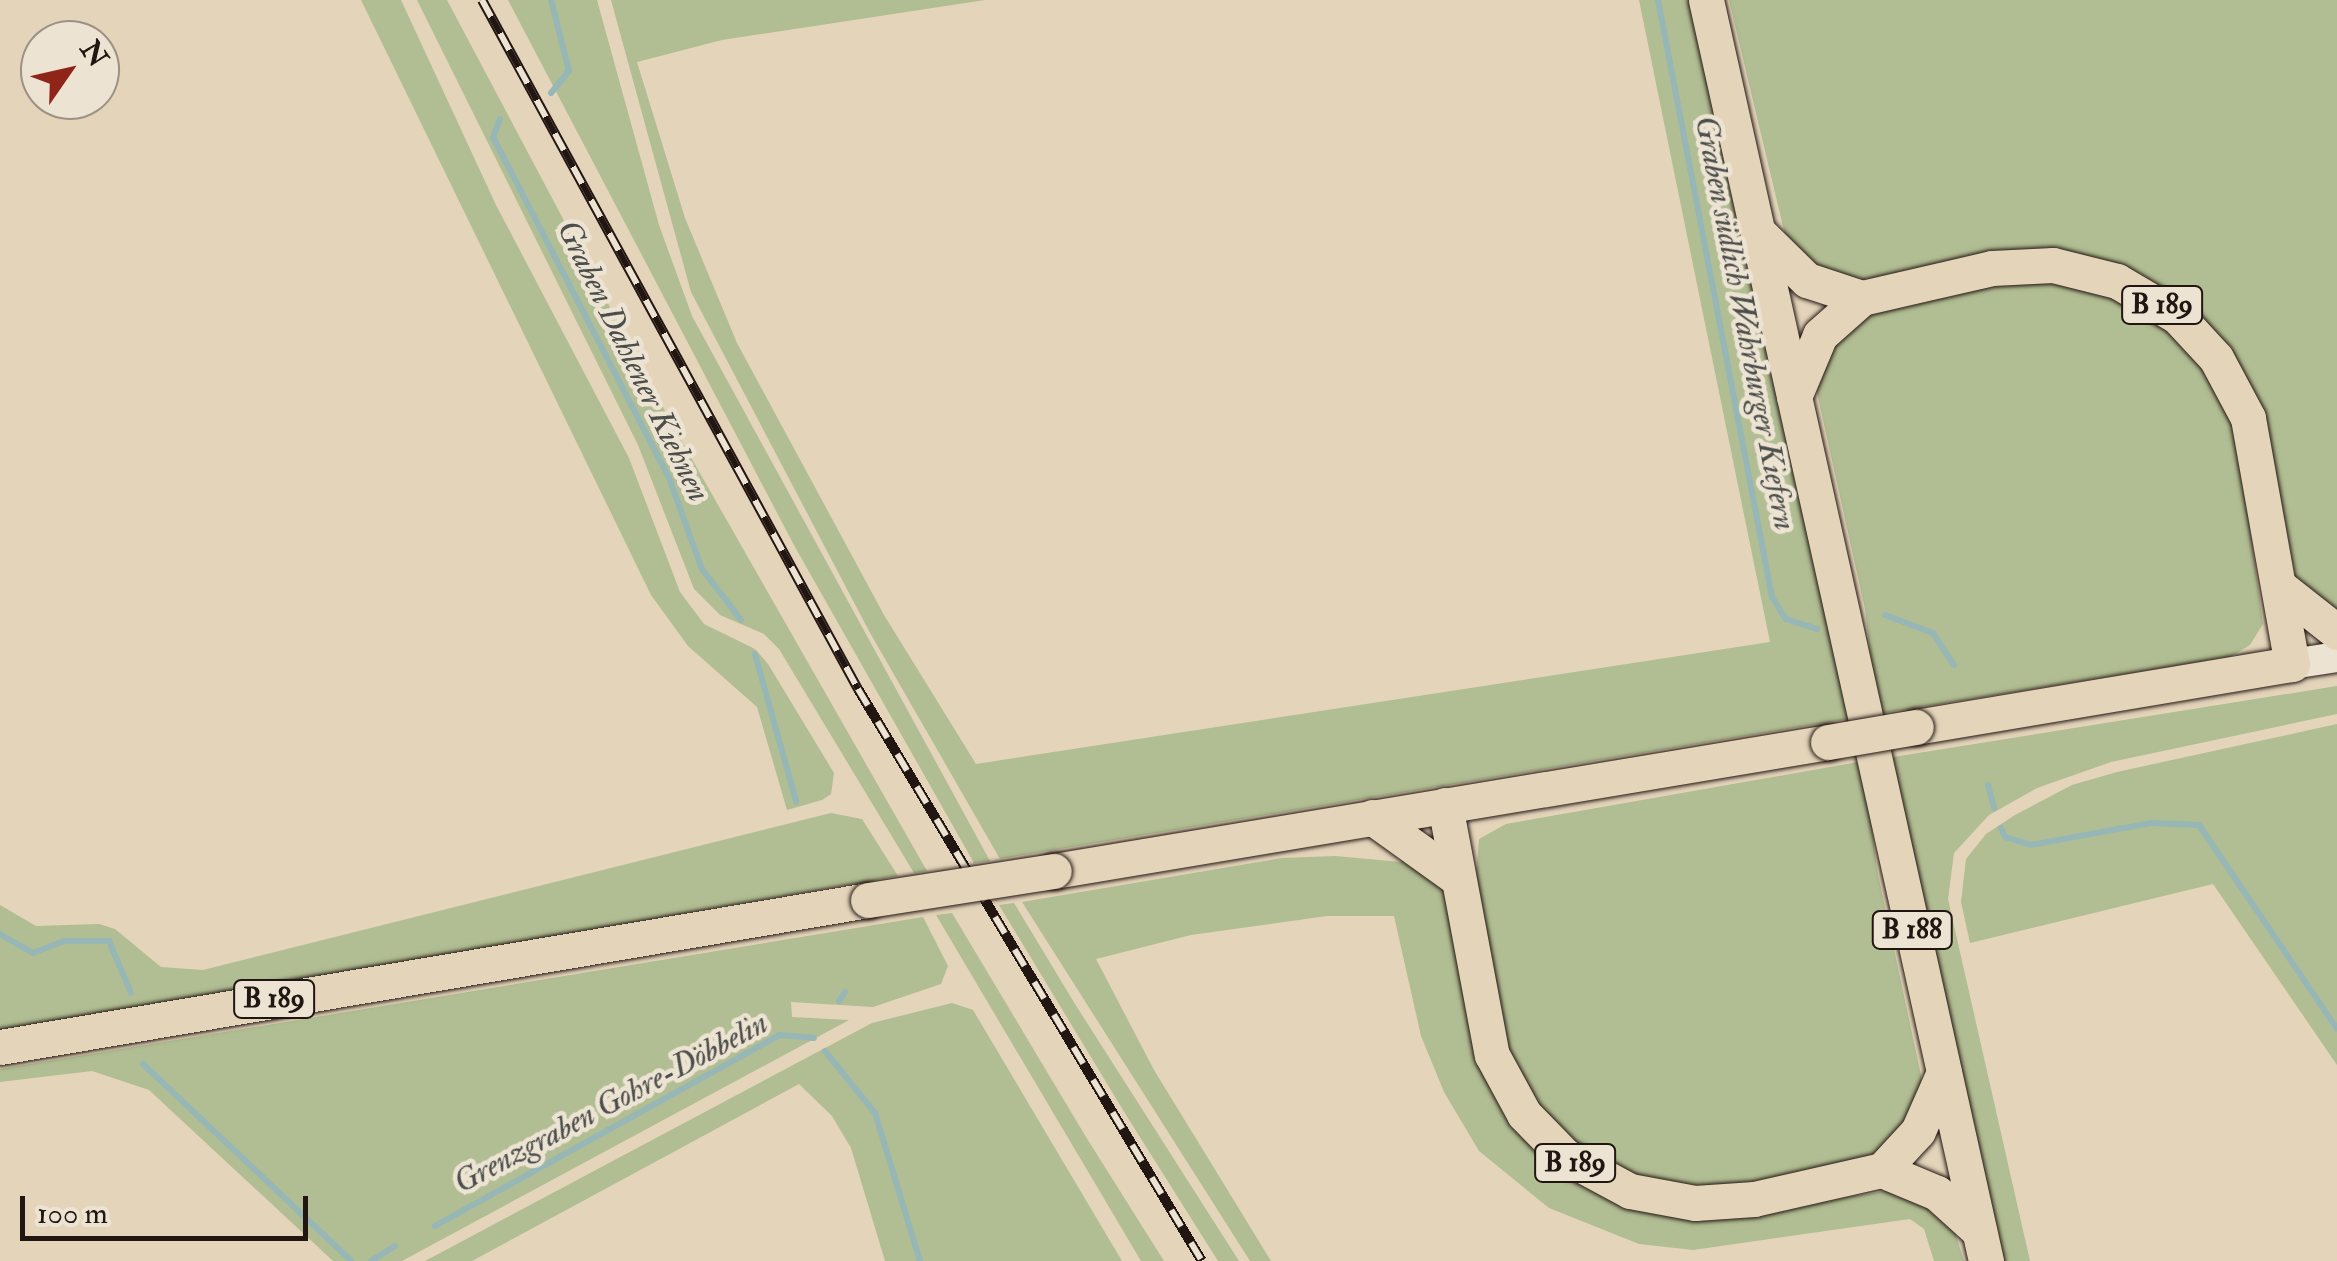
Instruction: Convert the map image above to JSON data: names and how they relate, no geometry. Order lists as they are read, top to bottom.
{
  "streets": {
    "main road": ["B 189", "B 188"]
  },
  "crossings": [
    ["B 189", "B 188"]
  ],
  "water": ["Graben südlich Wahrburger Kiefern", "Graben Dahlener Kiehnen", "Grenzgraben Gohre-Döbbelin"],
  "scale_bar": "100 m",
  "north": "top right"
}
